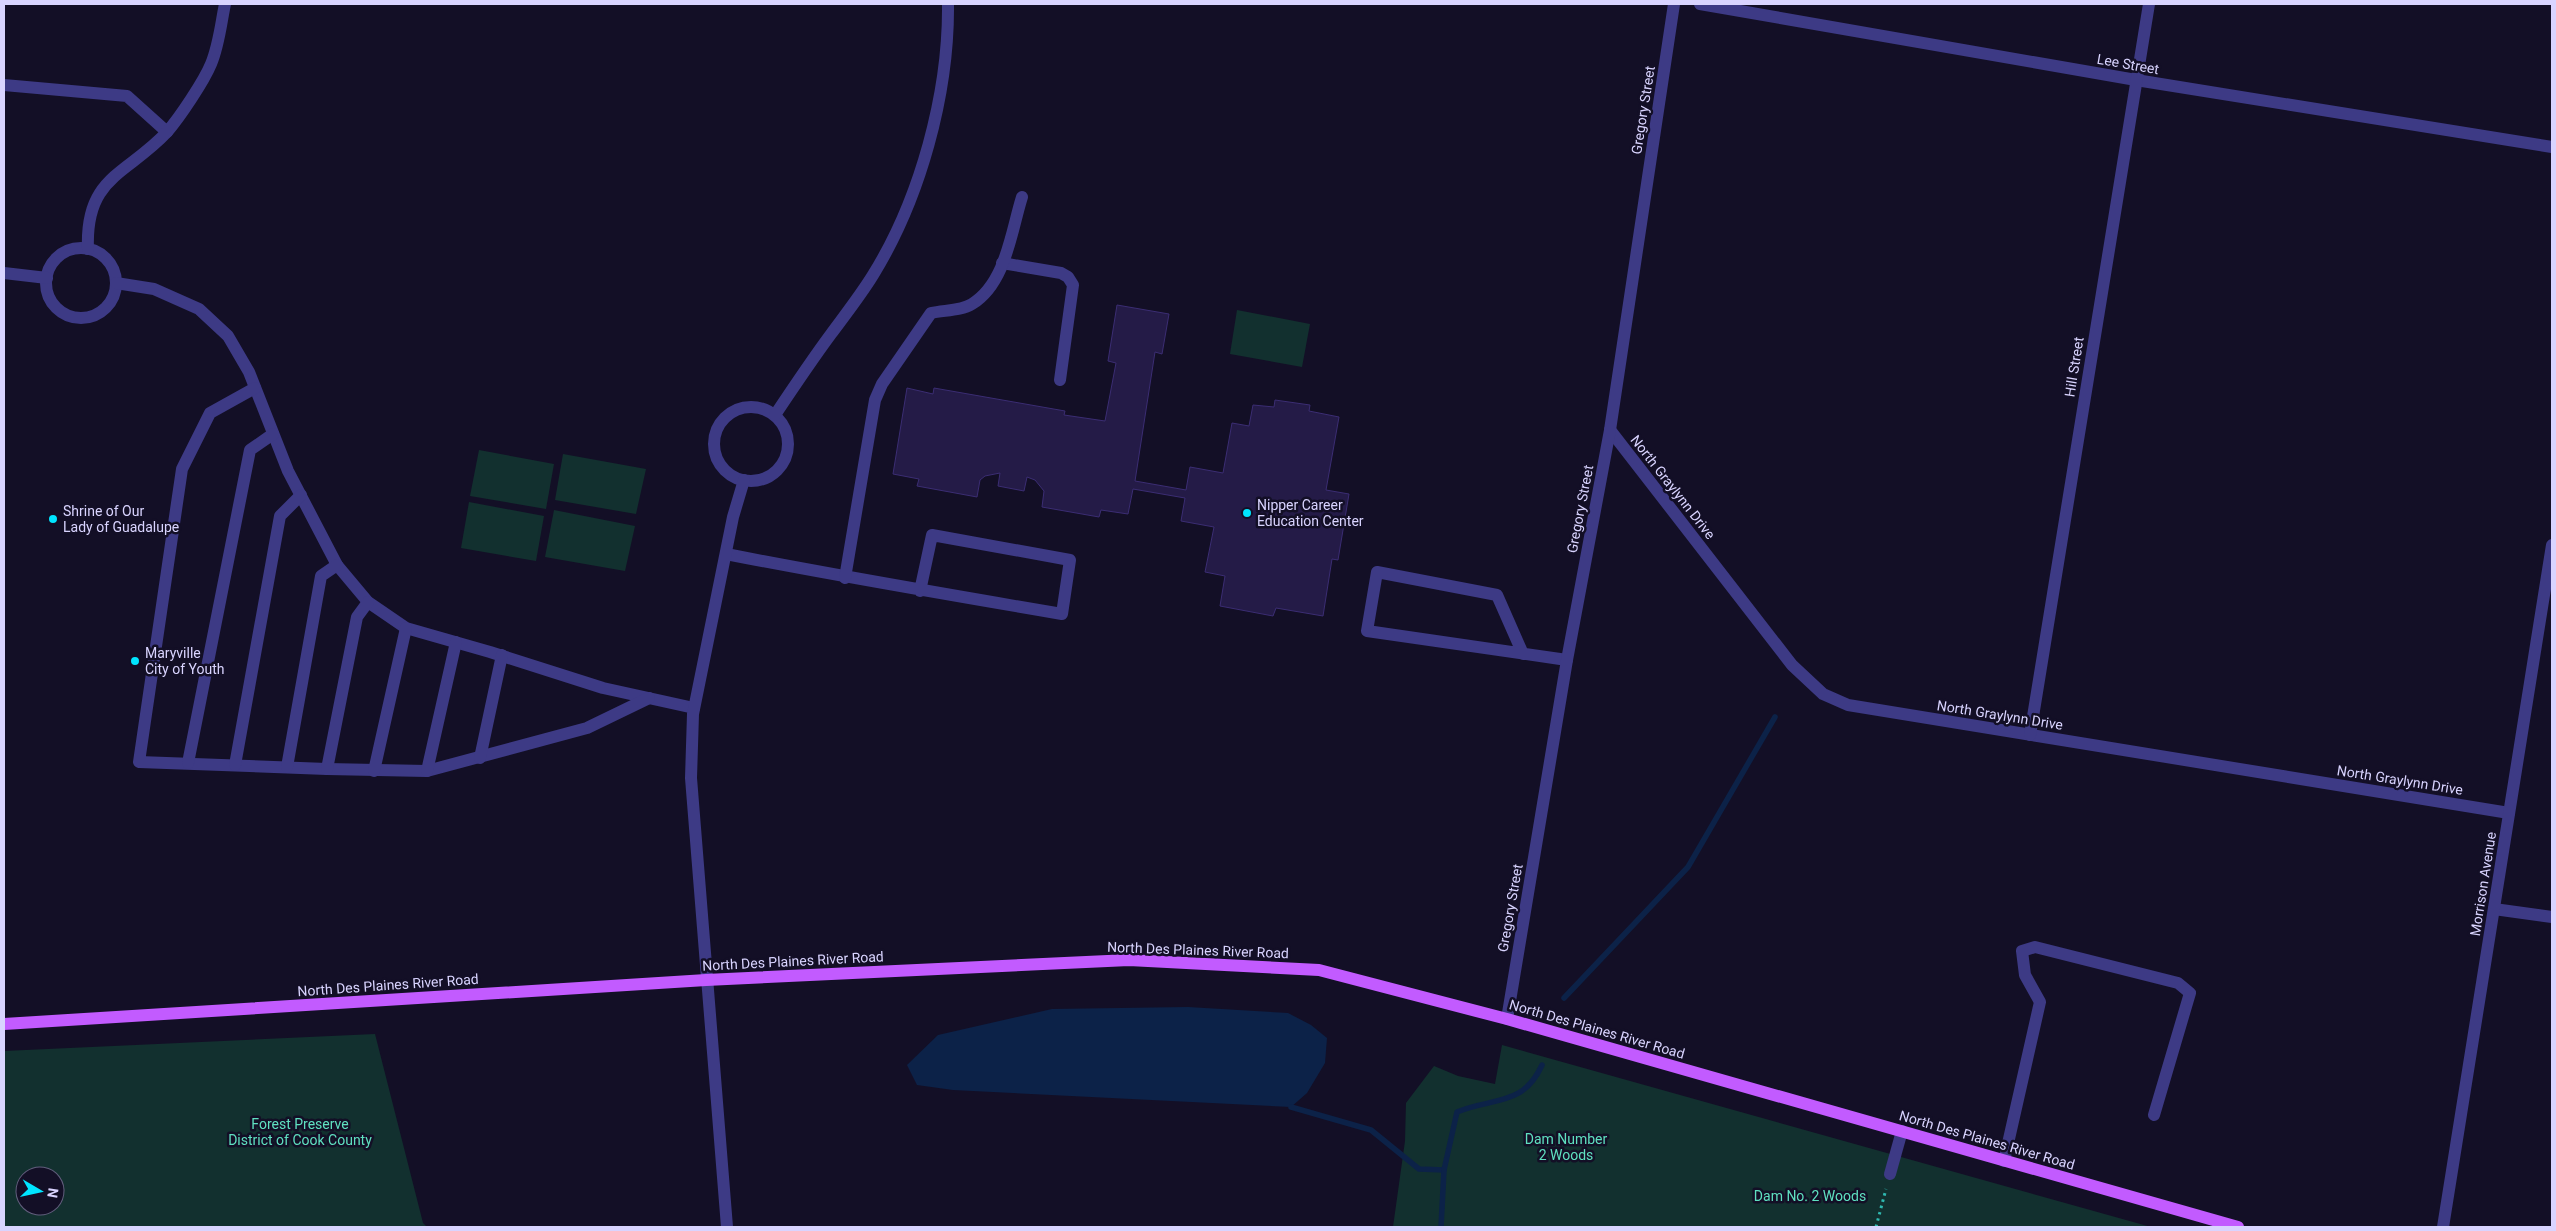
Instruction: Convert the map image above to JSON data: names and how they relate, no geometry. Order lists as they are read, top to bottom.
{
  "streets": {
    "main road": ["North Des Plaines River Road"],
    "street": [
      "Lee Street",
      "Gregory Street",
      "Hill Street",
      "North Graylynn Drive",
      "Morrison Avenue"
    ]
  },
  "crossings": [
    ["Lee Street", "Hill Street"],
    ["Gregory Street", "North Graylynn Drive"],
    ["Gregory Street", "North Des Plaines River Road"],
    ["Hill Street", "North Graylynn Drive"],
    ["North Graylynn Drive", "Morrison Avenue"]
  ],
  "parks": ["Forest Preserve District of Cook County", "Dam Number 2 Woods", "Dam No. 2 Woods"],
  "places": ["Nipper Career Education Center", "Shrine of Our Lady of Guadalupe", "Maryville City of Youth"],
  "north": "right"
}
